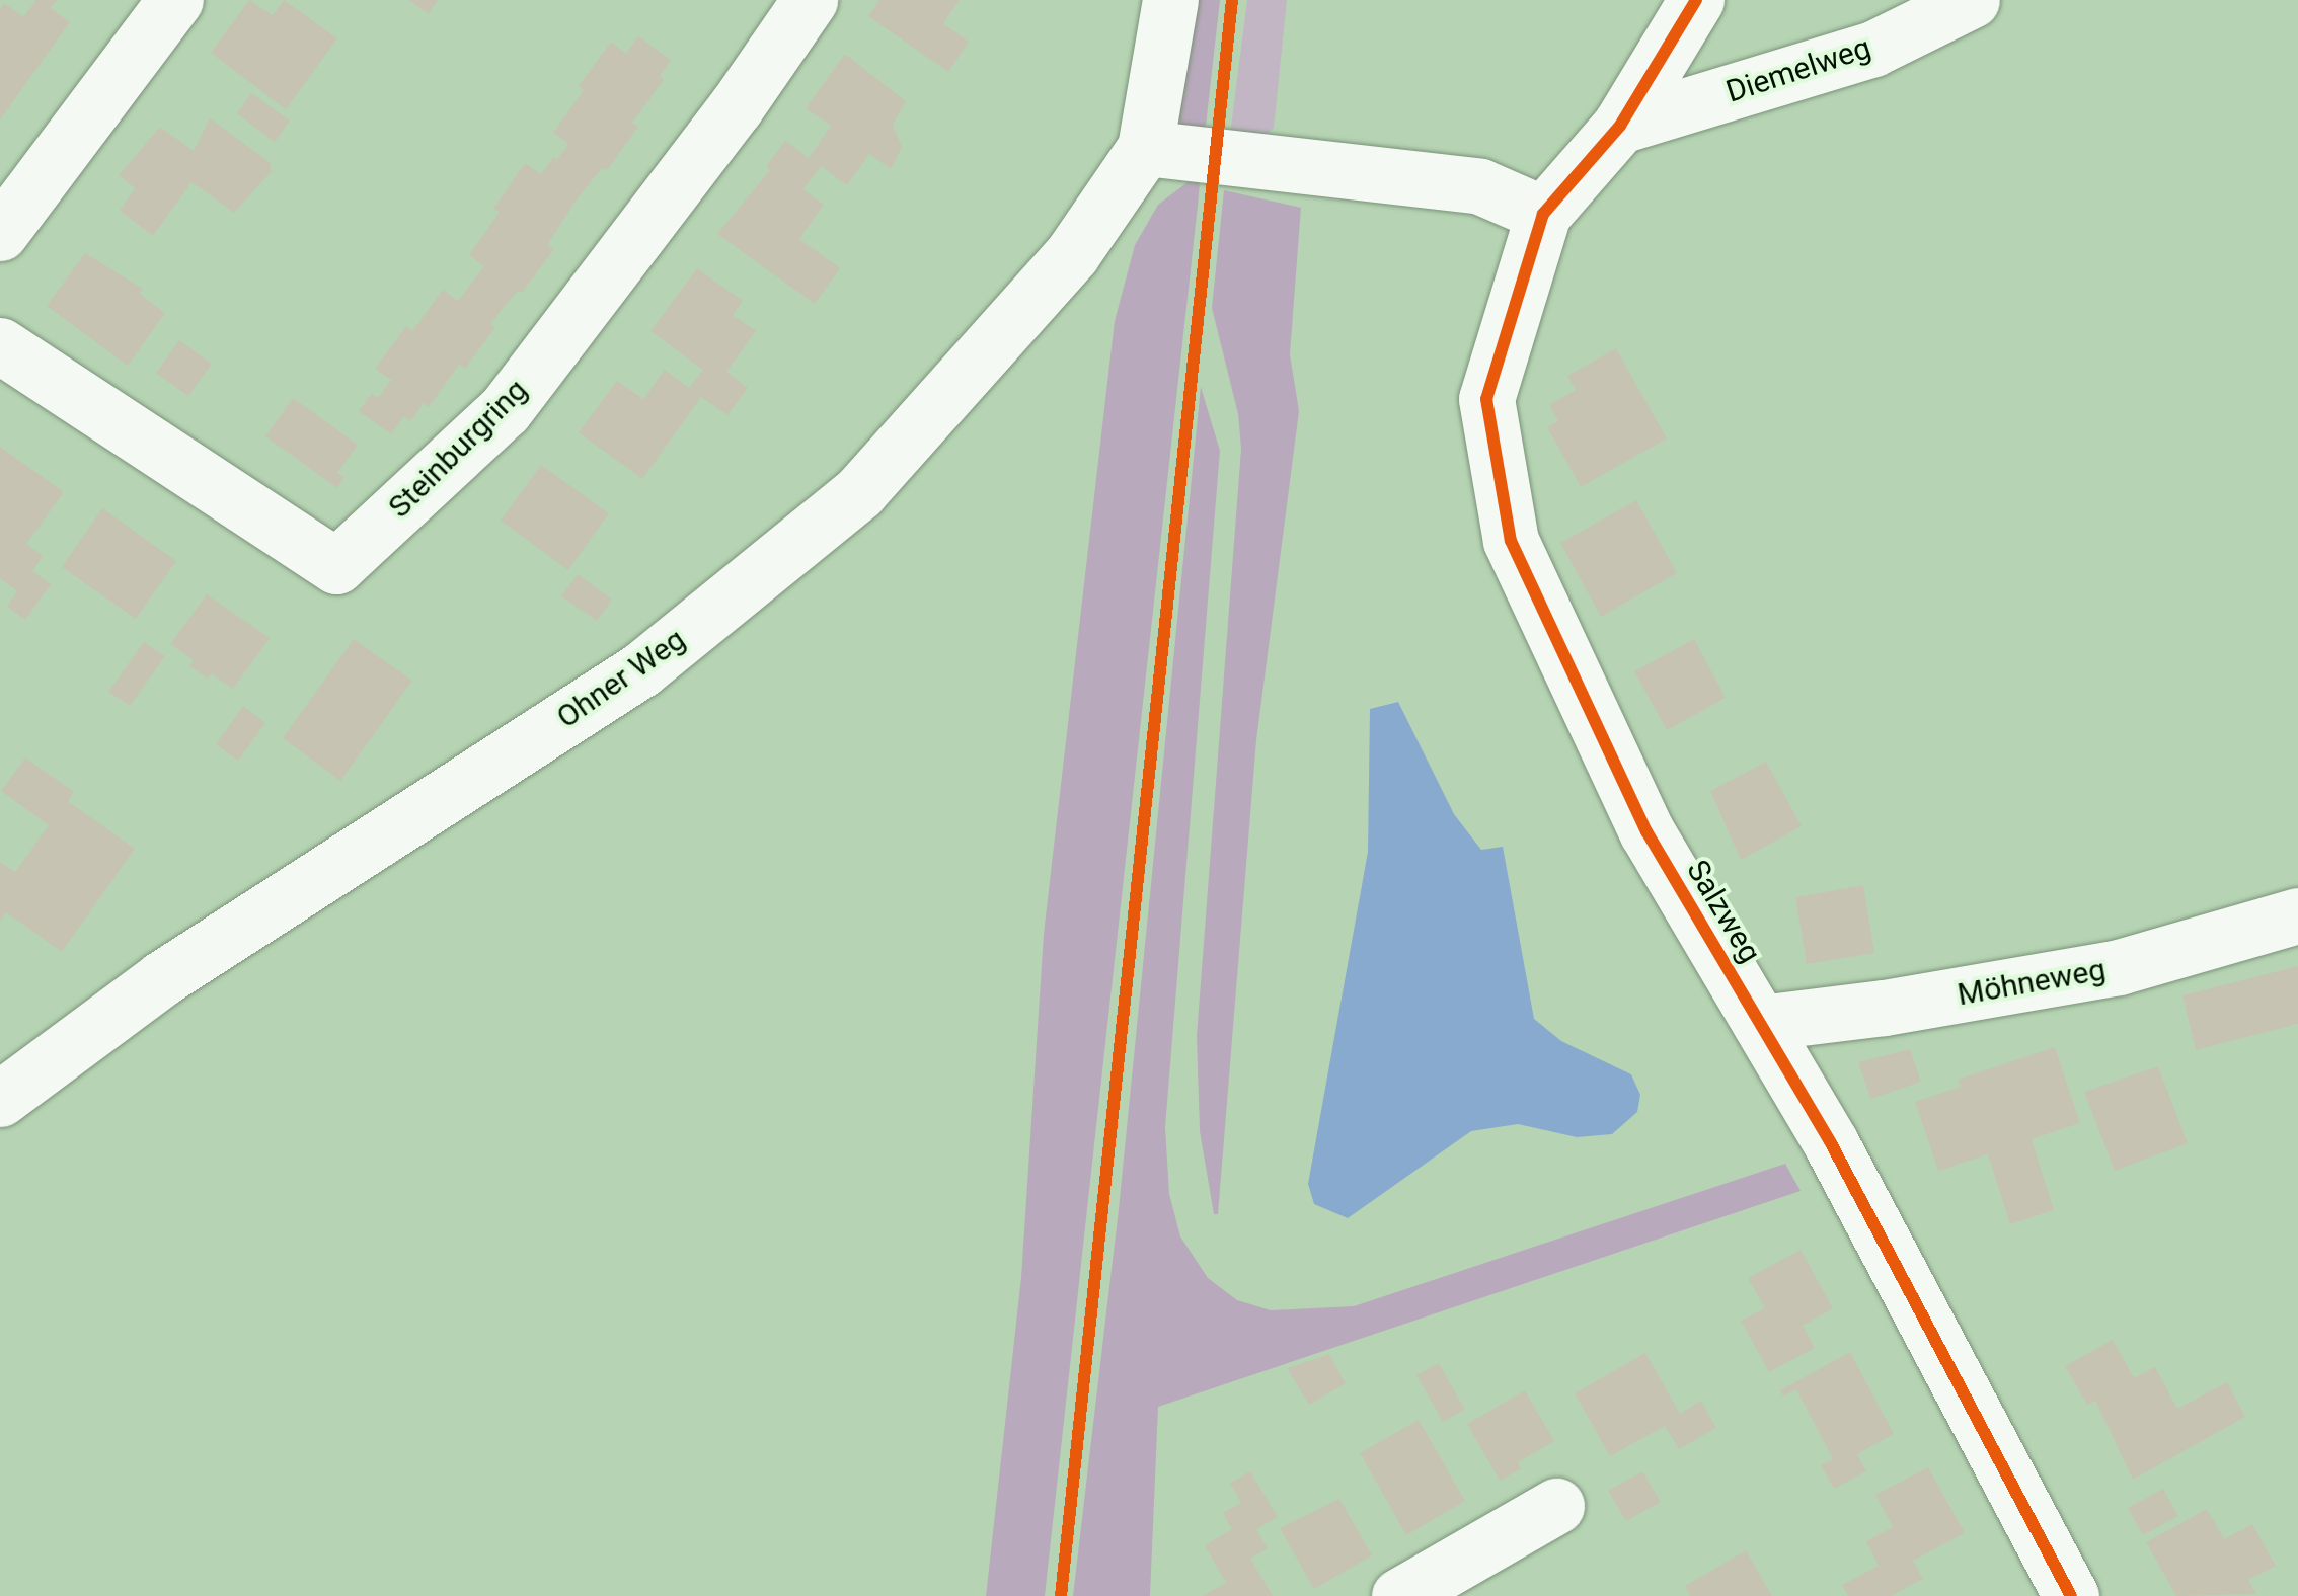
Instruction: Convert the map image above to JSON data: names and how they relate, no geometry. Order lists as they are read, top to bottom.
{
  "streets": {
    "street": [
      "Diemelweg",
      "Steinburgring",
      "Ohner Weg",
      "Salzweg",
      "Möhneweg"
    ]
  },
  "crossings": [
    ["Salzweg", "Möhneweg"]
  ]
}
